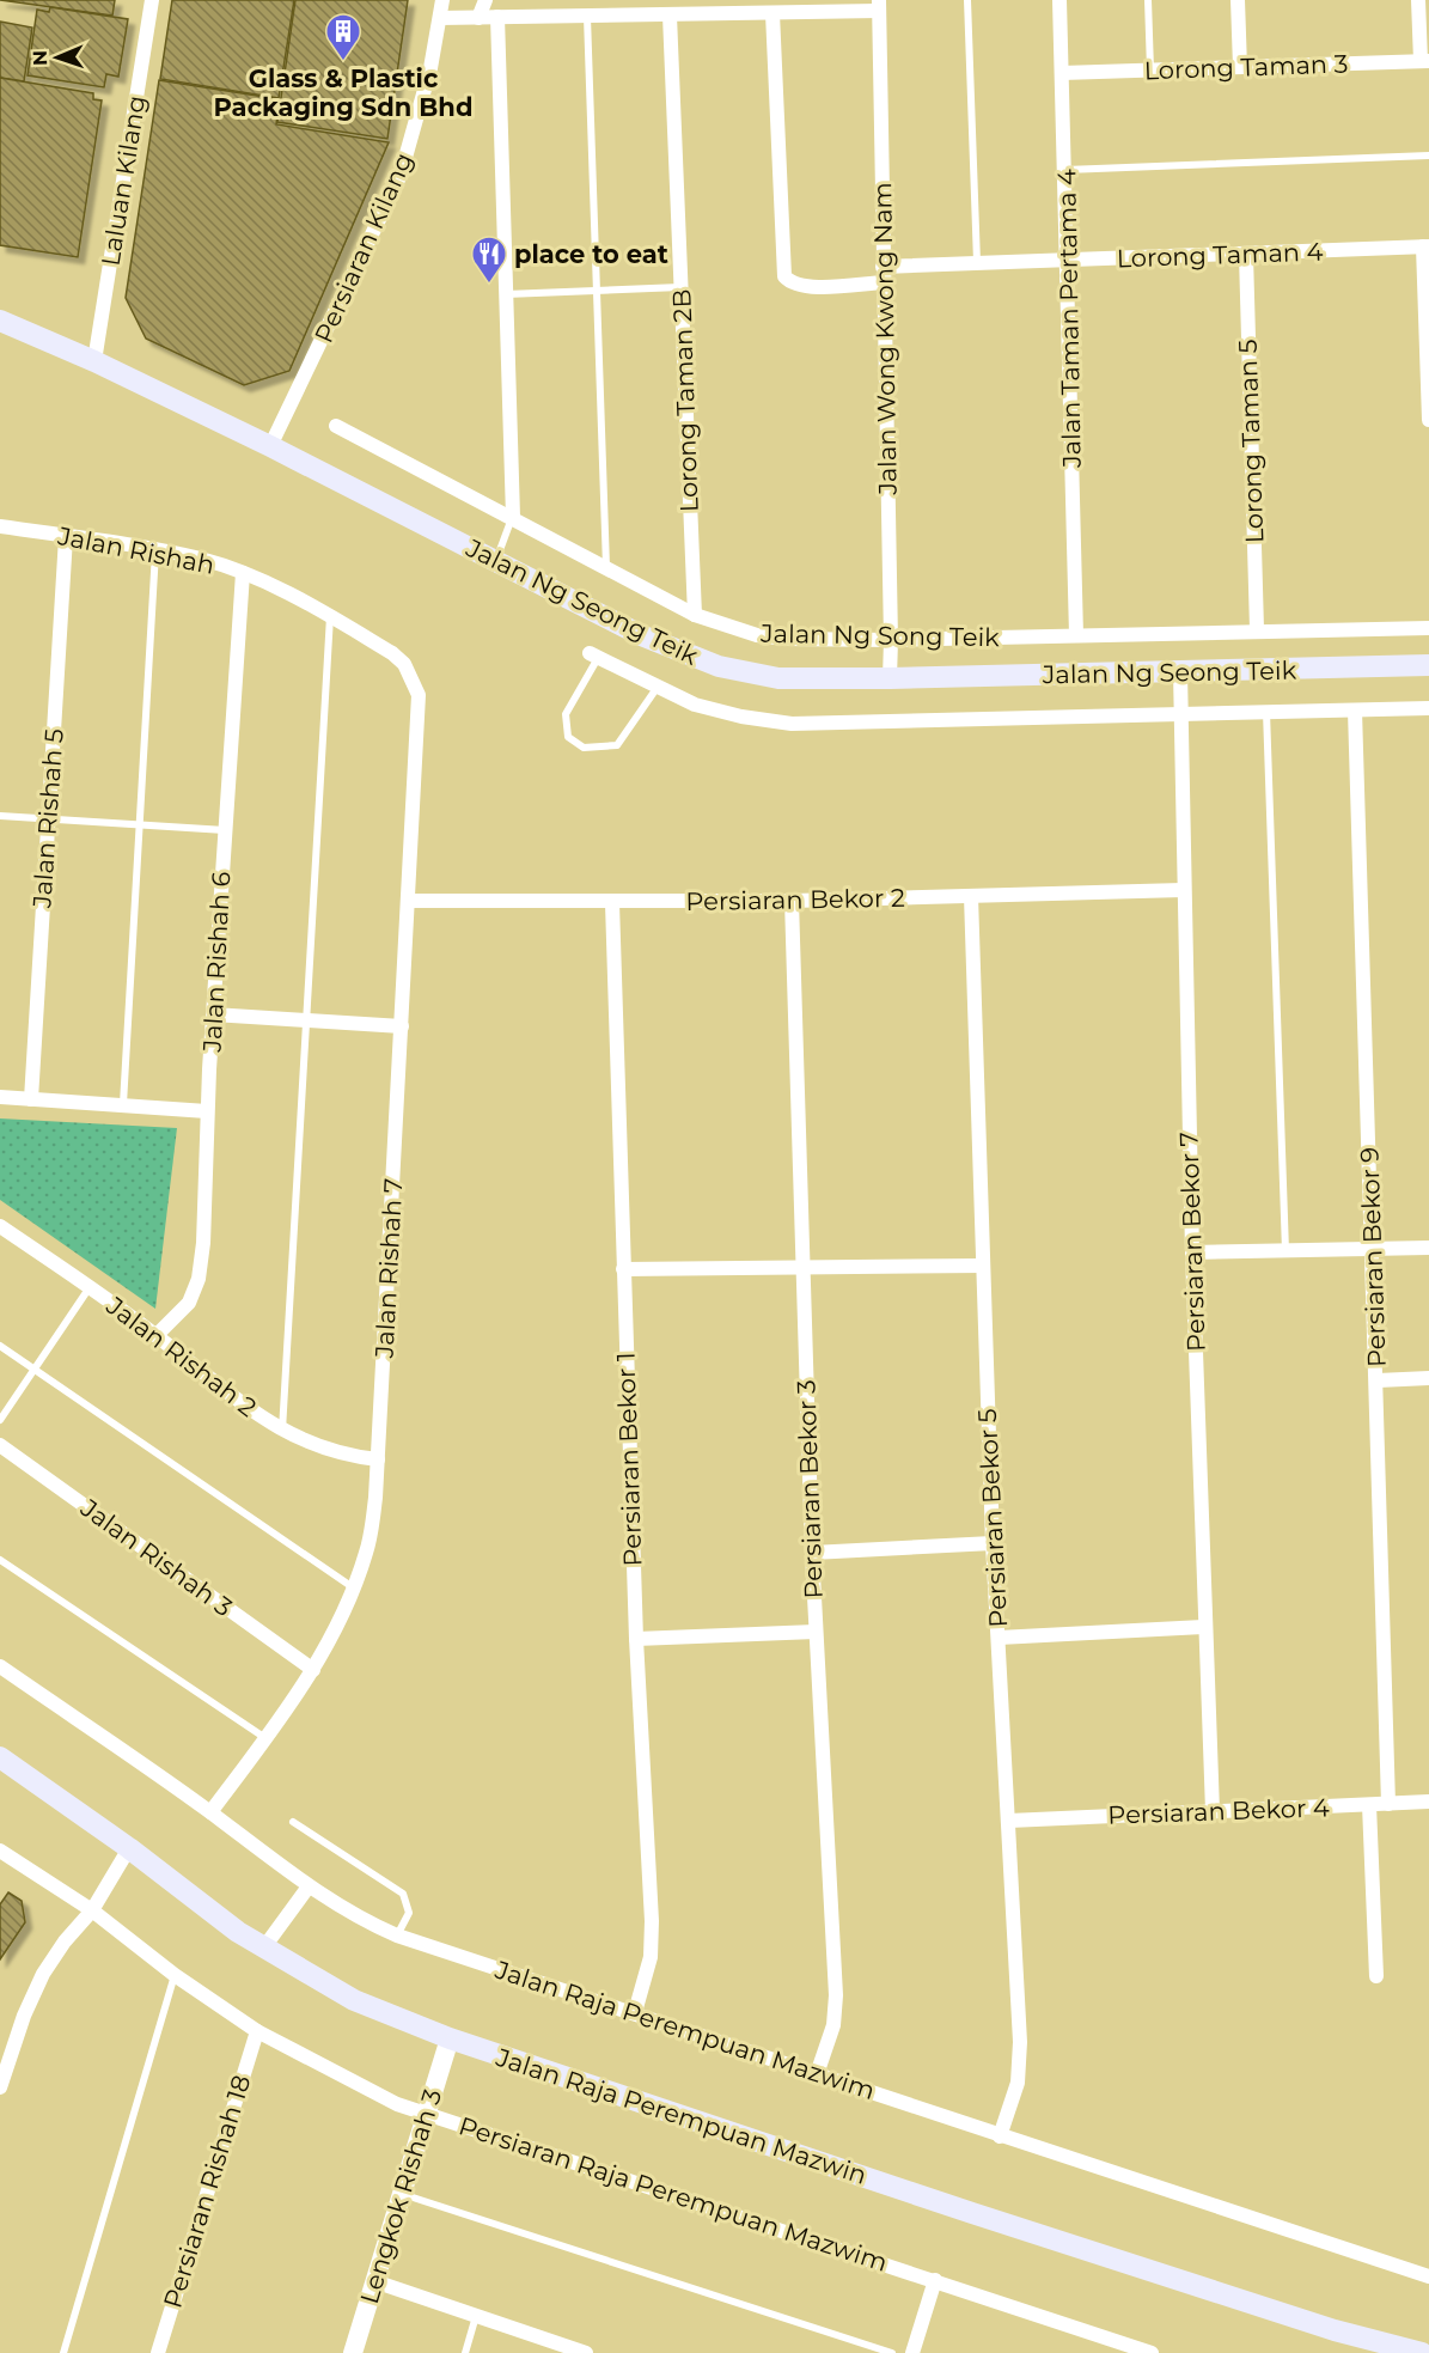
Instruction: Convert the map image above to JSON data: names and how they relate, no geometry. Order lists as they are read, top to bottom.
{
  "streets": {
    "main road": ["Jalan Ng Seong Teik", "Jalan Raja Perempuan Mazwin"],
    "street": [
      "Lorong Taman 3",
      "Laluan Kilang",
      "Persiaran Kilang",
      "Lorong Taman 4",
      "Jalan Taman Pertama 4",
      "Jalan Wong Kwong Nam",
      "Lorong Taman 2B",
      "Lorong Taman 5",
      "Jalan Rishah",
      "Jalan Ng Song Teik",
      "Jalan Rishah 5",
      "Persiaran Bekor 2",
      "Jalan Rishah 6",
      "Persiaran Bekor 7",
      "Persiaran Bekor 9",
      "Jalan Rishah 7",
      "Jalan Rishah 2",
      "Persiaran Bekor 1",
      "Persiaran Bekor 3",
      "Persiaran Bekor 5",
      "Jalan Rishah 3",
      "Persiaran Bekor 4",
      "Jalan Raja Perempuan Mazwim",
      "Persiaran Rishah 18",
      "Persiaran Raja Perempuan Mazwim",
      "Lengkok Rishah 3"
    ]
  },
  "crossings": [
    ["Lorong Taman 3", "Jalan Taman Pertama 4"],
    ["Laluan Kilang", "Jalan Ng Seong Teik"],
    ["Persiaran Kilang", "Jalan Ng Seong Teik"],
    ["Lorong Taman 4", "Jalan Taman Pertama 4"],
    ["Lorong Taman 4", "Jalan Wong Kwong Nam"],
    ["Lorong Taman 4", "Lorong Taman 5"],
    ["Jalan Taman Pertama 4", "Jalan Ng Song Teik"],
    ["Jalan Wong Kwong Nam", "Jalan Ng Seong Teik"],
    ["Jalan Wong Kwong Nam", "Jalan Ng Song Teik"],
    ["Lorong Taman 2B", "Jalan Ng Song Teik"],
    ["Lorong Taman 5", "Jalan Ng Song Teik"],
    ["Jalan Rishah", "Jalan Rishah 5"],
    ["Jalan Rishah", "Jalan Rishah 6"],
    ["Jalan Rishah", "Jalan Rishah 7"],
    ["Jalan Ng Seong Teik", "Persiaran Bekor 7"],
    ["Jalan Ng Seong Teik", "Persiaran Bekor 9"],
    ["Persiaran Bekor 2", "Persiaran Bekor 7"],
    ["Persiaran Bekor 2", "Jalan Rishah 7"],
    ["Persiaran Bekor 2", "Persiaran Bekor 1"],
    ["Persiaran Bekor 2", "Persiaran Bekor 3"],
    ["Persiaran Bekor 2", "Persiaran Bekor 5"],
    ["Jalan Rishah 6", "Jalan Rishah 2"],
    ["Persiaran Bekor 7", "Persiaran Bekor 4"],
    ["Persiaran Bekor 9", "Persiaran Bekor 4"],
    ["Jalan Rishah 7", "Jalan Rishah 2"],
    ["Jalan Rishah 7", "Jalan Rishah 3"],
    ["Jalan Rishah 7", "Jalan Raja Perempuan Mazwim"],
    ["Persiaran Bekor 1", "Jalan Raja Perempuan Mazwim"],
    ["Persiaran Bekor 3", "Jalan Raja Perempuan Mazwim"],
    ["Persiaran Bekor 5", "Persiaran Bekor 4"],
    ["Persiaran Bekor 5", "Jalan Raja Perempuan Mazwim"],
    ["Jalan Raja Perempuan Mazwin", "Lengkok Rishah 3"],
    ["Persiaran Rishah 18", "Persiaran Raja Perempuan Mazwim"],
    ["Persiaran Raja Perempuan Mazwim", "Lengkok Rishah 3"]
  ],
  "places": {
    "building": ["Glass & Plastic Packaging Sdn Bhd"],
    "restaurant": ["place to eat"]
  },
  "north": "left"
}
